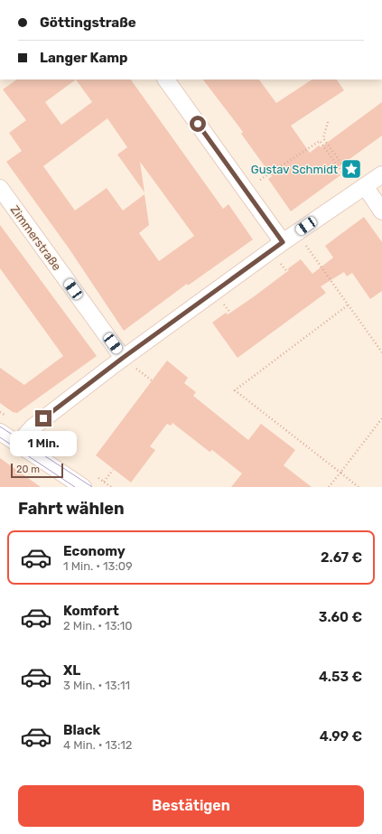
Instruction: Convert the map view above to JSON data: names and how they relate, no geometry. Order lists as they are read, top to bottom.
{
  "streets": {
    "street": ["Zimmerstraße"]
  },
  "places": {
    "place": ["Gustav Schmidt"]
  },
  "scale_bar": "20 m",
  "page": {
    "banner": ["Göttingstraße", "Langer Kamp"],
    "bubble": "1 Min.",
    "scale": "20 m",
    "heading": "Fahrt wählen",
    "list": [
      {
        "name": "Economy",
        "note": "1 Min. · 13:09",
        "value": "2.67 €"
      },
      {
        "name": "Komfort",
        "note": "2 Min. · 13:10",
        "value": "3.60 €"
      },
      {
        "name": "XL",
        "note": "3 Min. · 13:11",
        "value": "4.53 €"
      },
      {
        "name": "Black",
        "note": "4 Min. · 13:12",
        "value": "4.99 €"
      }
    ],
    "buttons": "Bestätigen"
  }
}
